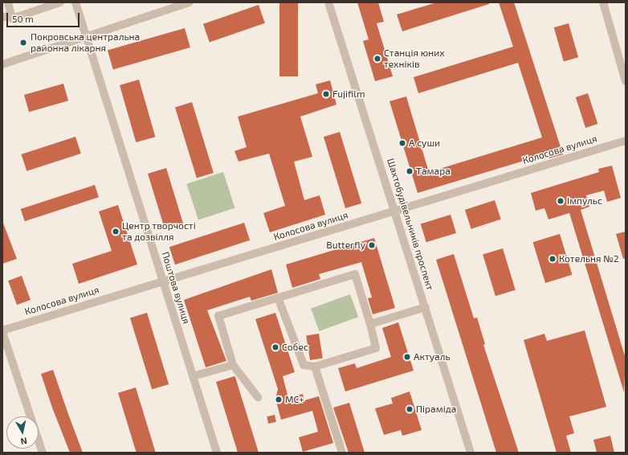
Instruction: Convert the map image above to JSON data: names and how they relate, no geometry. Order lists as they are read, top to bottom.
{
  "streets": {
    "street": ["Колосова вулиця", "Шахтобудівельників проспект", "Поштова вулиця"]
  },
  "crossings": [
    ["Колосова вулиця", "Шахтобудівельників проспект"],
    ["Колосова вулиця", "Поштова вулиця"]
  ],
  "places": [
    "Покровська центральна районна лікарня",
    "Станція юних техніків",
    "Fujifilm",
    "А суши",
    "Тамара",
    "Імпульс",
    "Центр творчості та дозвілля",
    "Butterfly",
    "Котельня №2",
    "Собес",
    "Актуаль",
    "МС+",
    "Піраміда"
  ],
  "scale_bar": "50 m",
  "north": "bottom"
}
